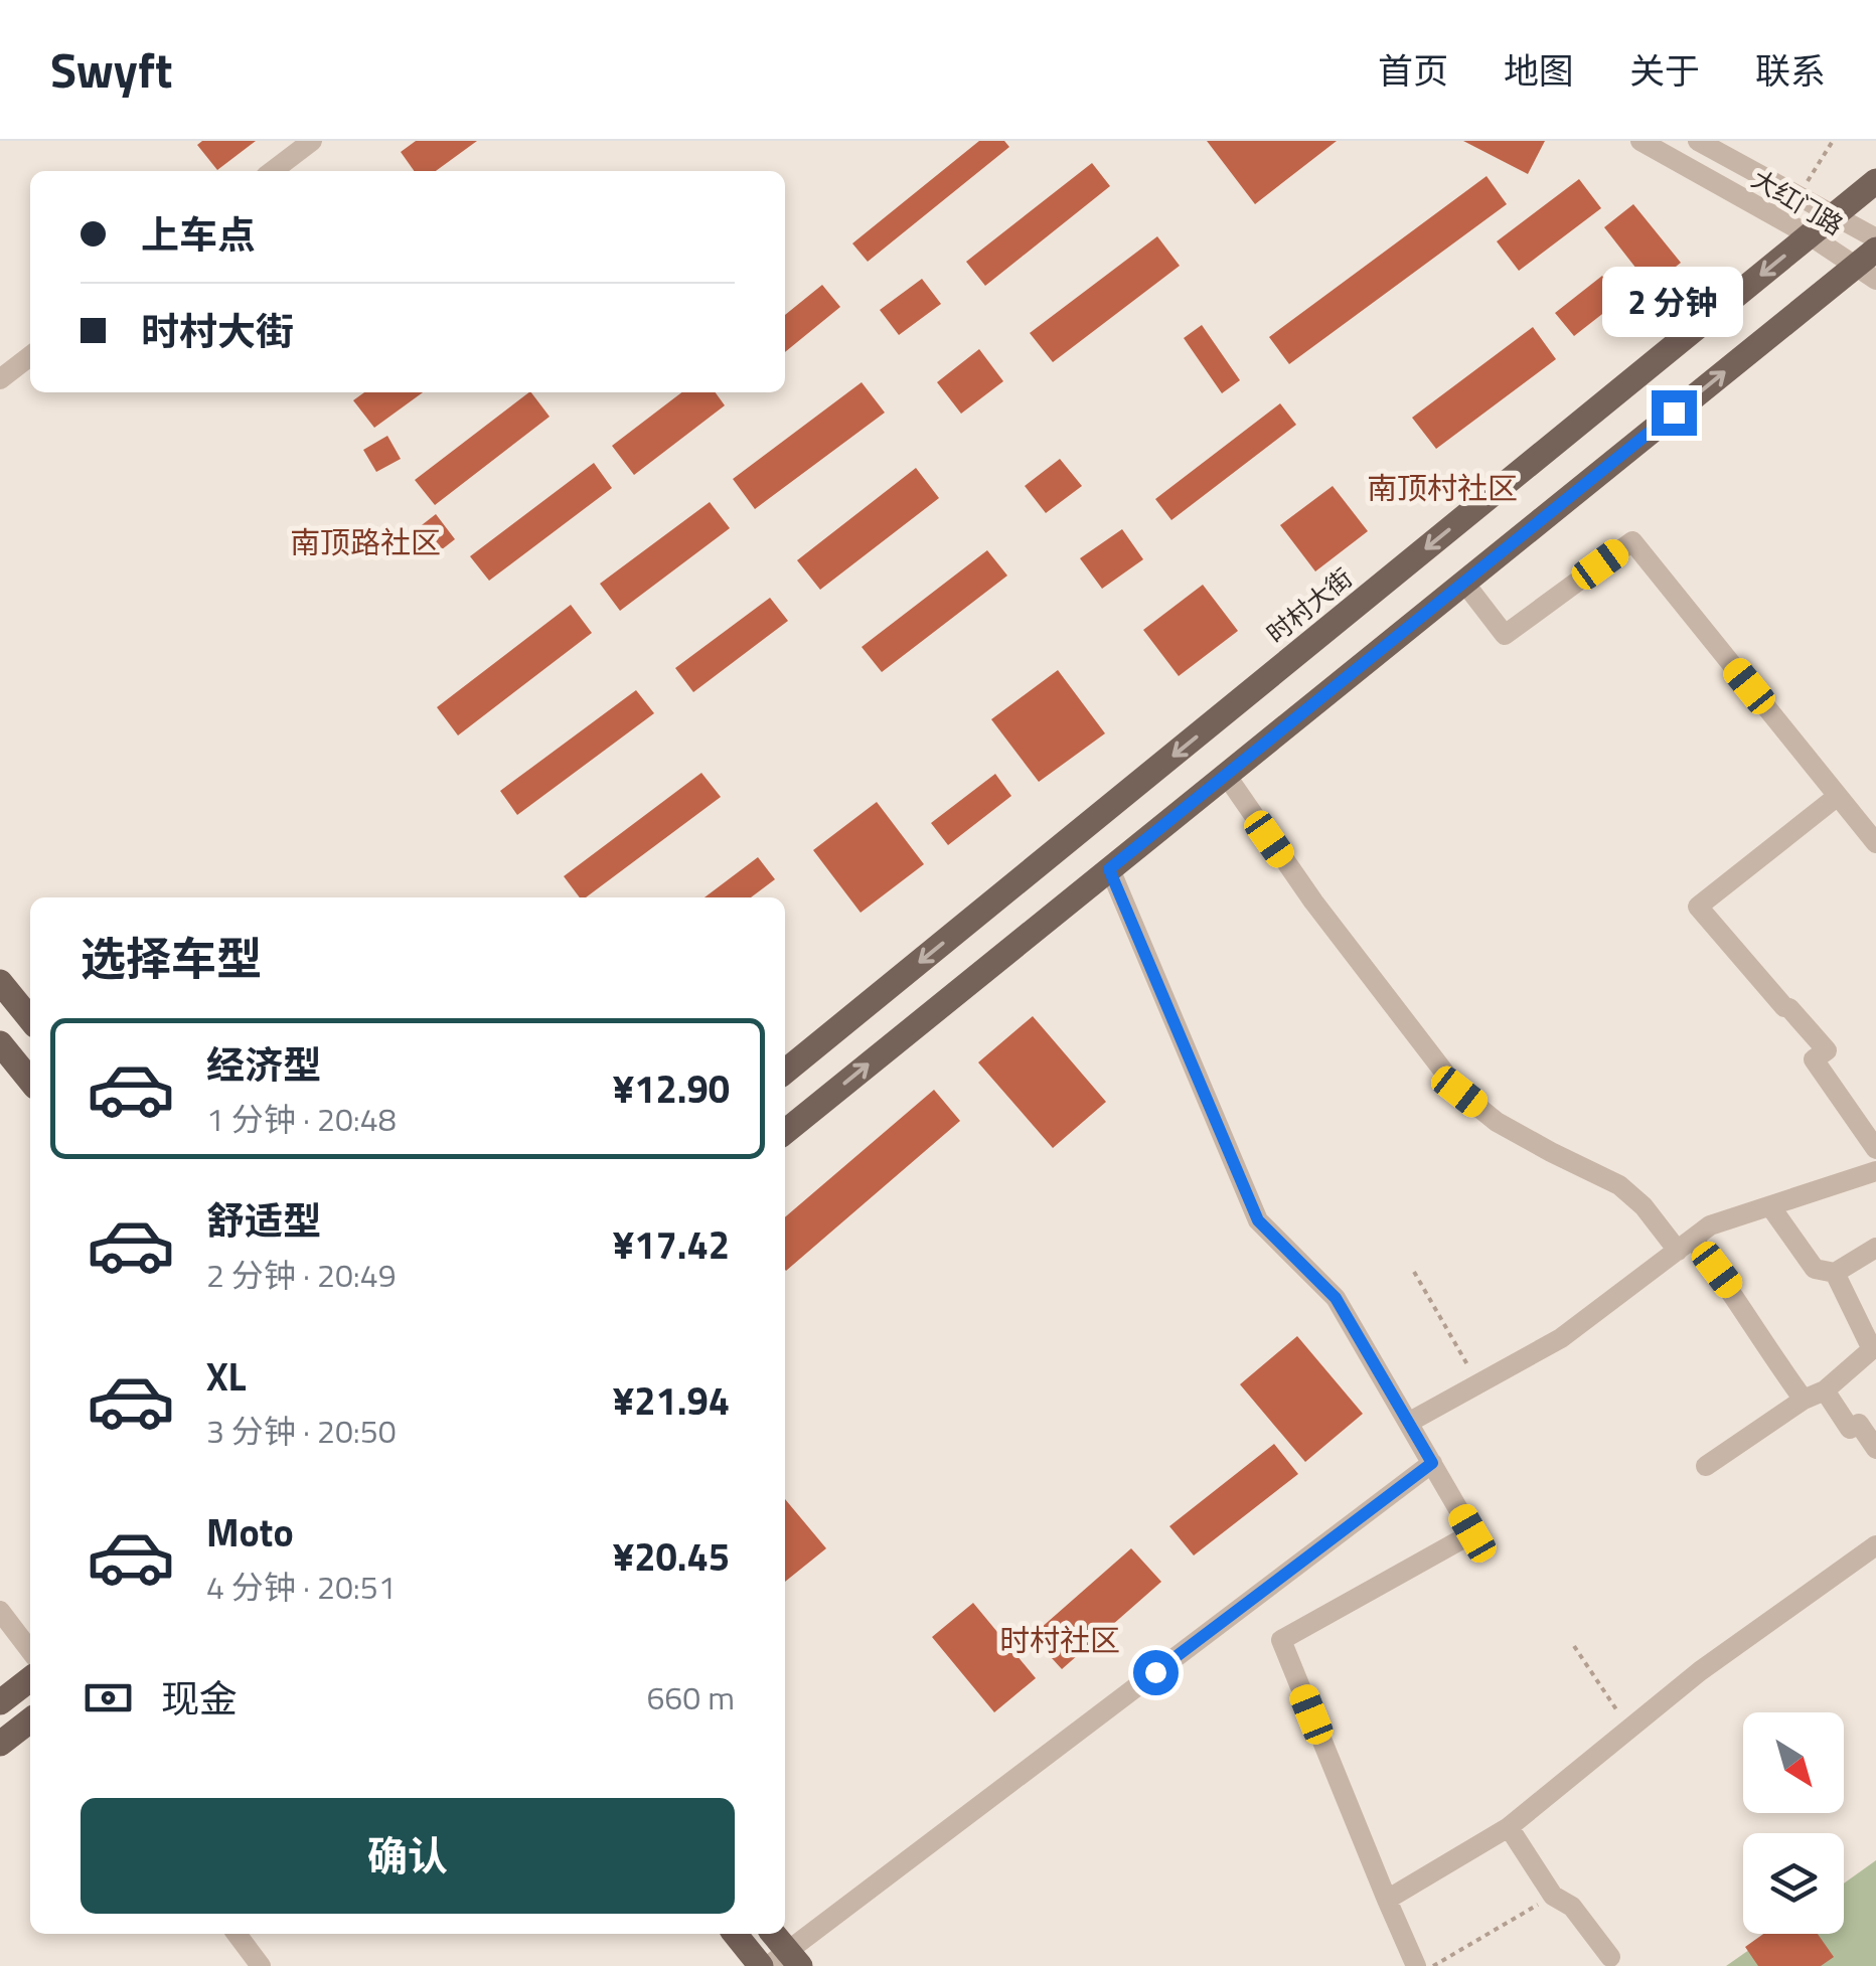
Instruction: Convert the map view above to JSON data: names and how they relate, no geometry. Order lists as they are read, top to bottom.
{
  "streets": {
    "main road": ["时村大街"],
    "street": ["大红门路"]
  },
  "crossings": [
    ["大红门路", "时村大街"]
  ],
  "districts": ["南顶村社区", "南顶路社区", "时村社区"],
  "north": "bottom right",
  "page": {
    "header": "Swyft",
    "nav": [
      "首页",
      "地图",
      "关于",
      "联系"
    ],
    "banner": ["上车点", "时村大街"],
    "bubble": "2 分钟",
    "heading": "选择车型",
    "list": [
      {
        "name": "经济型",
        "note": "1 分钟 · 20:48",
        "value": "¥12.90"
      },
      {
        "name": "舒适型",
        "note": "2 分钟 · 20:49",
        "value": "¥17.42"
      },
      {
        "name": "XL",
        "note": "3 分钟 · 20:50",
        "value": "¥21.94"
      },
      {
        "name": "Moto",
        "note": "4 分钟 · 20:51",
        "value": "¥20.45"
      }
    ],
    "pay": ["现金", "660 m"],
    "buttons": "确认"
  }
}
